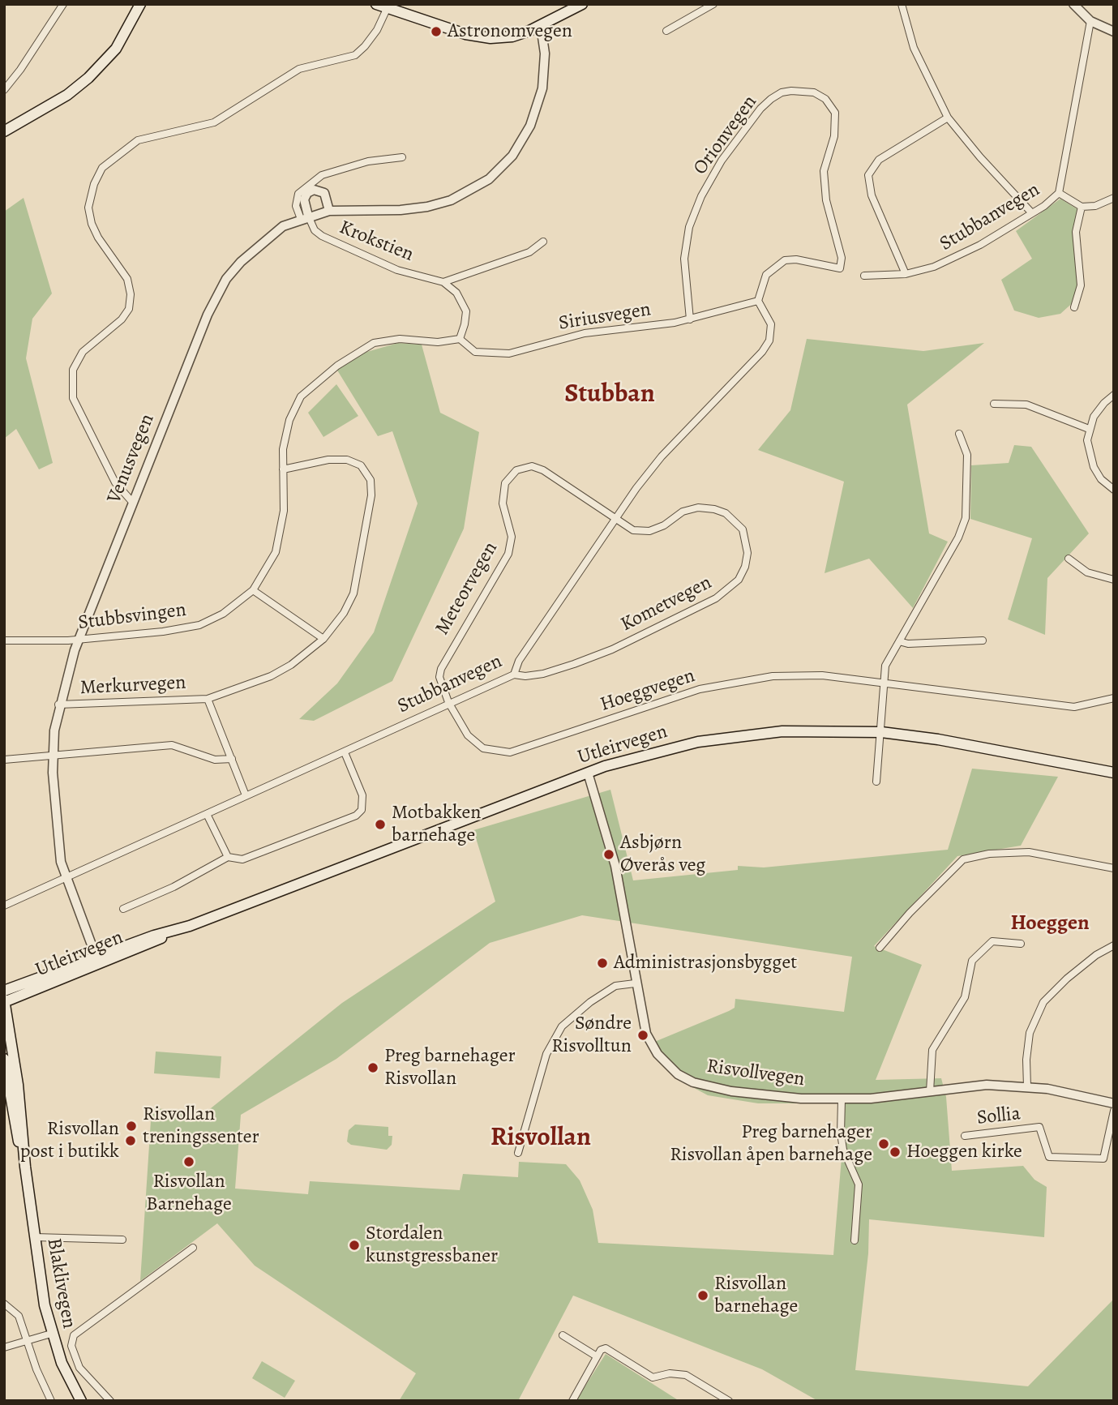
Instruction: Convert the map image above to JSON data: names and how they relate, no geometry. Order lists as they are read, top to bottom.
{
  "streets": {
    "main road": ["Utleirvegen", "Blaklivegen"],
    "street": [
      "Orionvegen",
      "Stubbanvegen",
      "Krokstien",
      "Siriusvegen",
      "Venusvegen",
      "Meteorvegen",
      "Kometvegen",
      "Stubbsvingen",
      "Merkurvegen",
      "Hoeggvegen",
      "Risvollvegen",
      "Sollia"
    ]
  },
  "crossings": [
    ["Orionvegen", "Stubbanvegen"],
    ["Orionvegen", "Siriusvegen"],
    ["Stubbanvegen", "Siriusvegen"],
    ["Stubbanvegen", "Venusvegen"],
    ["Stubbanvegen", "Meteorvegen"],
    ["Stubbanvegen", "Kometvegen"],
    ["Stubbanvegen", "Merkurvegen"],
    ["Stubbanvegen", "Hoeggvegen"],
    ["Krokstien", "Venusvegen"],
    ["Siriusvegen", "Stubbsvingen"],
    ["Venusvegen", "Stubbsvingen"],
    ["Venusvegen", "Merkurvegen"],
    ["Venusvegen", "Utleirvegen"],
    ["Meteorvegen", "Kometvegen"],
    ["Meteorvegen", "Hoeggvegen"],
    ["Stubbsvingen", "Merkurvegen"],
    ["Utleirvegen", "Risvollvegen"],
    ["Utleirvegen", "Blaklivegen"]
  ],
  "districts": ["Stubban", "Hoeggen", "Risvollan"],
  "places": [
    "Astronomvegen",
    "Motbakken barnehage",
    "Asbjørn Øverås veg",
    "Administrasjonsbygget",
    "Søndre Risvolltun",
    "Preg barnehager Risvollan",
    "Risvollan treningssenter",
    "Risvollan post i butikk",
    "Preg barnehager Risvollan åpen barnehage",
    "Hoeggen kirke",
    "Risvollan Barnehage",
    "Stordalen kunstgressbaner",
    "Risvollan barnehage"
  ]
}
